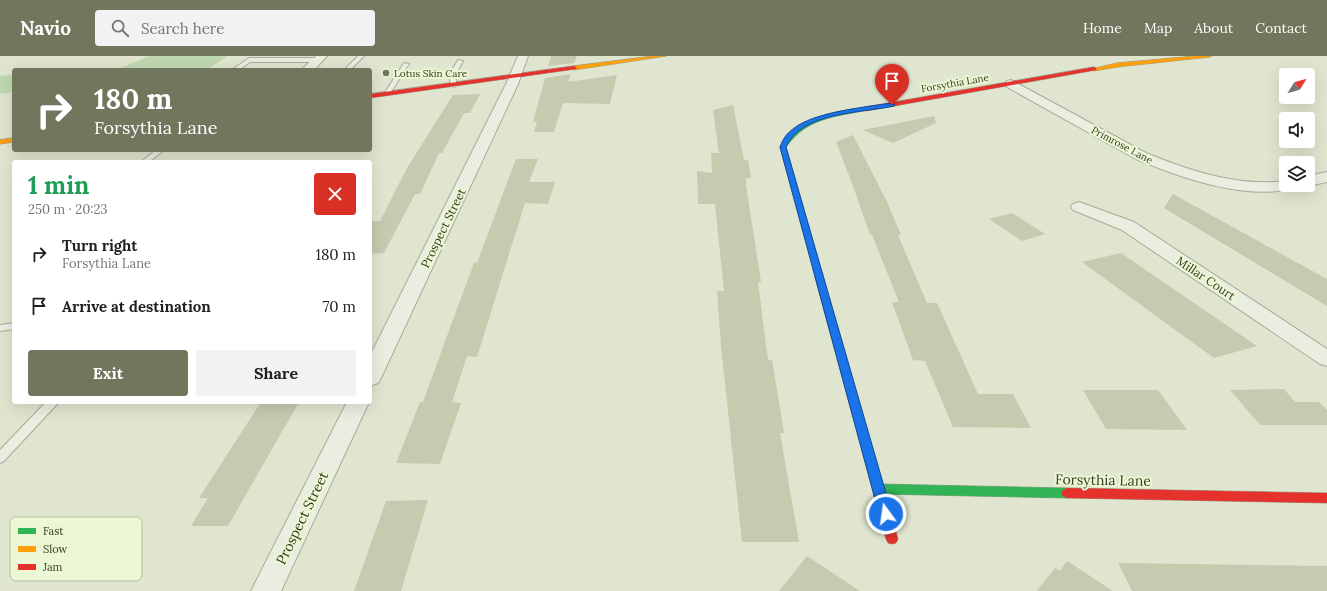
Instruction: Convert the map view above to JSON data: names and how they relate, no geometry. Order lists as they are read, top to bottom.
{
  "streets": {
    "street": [
      "Forsythia Lane",
      "Primrose Lane",
      "Prospect Street",
      "Millar Court"
    ]
  },
  "crossings": [
    ["Forsythia Lane", "Primrose Lane"]
  ],
  "places": ["Lotus Skin Care"],
  "legend": ["Fast", "Slow", "Jam"],
  "north": "top right",
  "page": {
    "header": "Navio",
    "search": "Search here",
    "nav": [
      "Home",
      "Map",
      "About",
      "Contact"
    ],
    "turn": ["180 m", "Forsythia Lane"],
    "heading": ["1 min", "250 m · 20:23"],
    "list": [
      {
        "name": "Turn right",
        "note": "Forsythia Lane",
        "value": "180 m"
      },
      {
        "name": "Arrive at destination",
        "value": "70 m"
      }
    ],
    "buttons": ["Exit", "Share"]
  }
}
